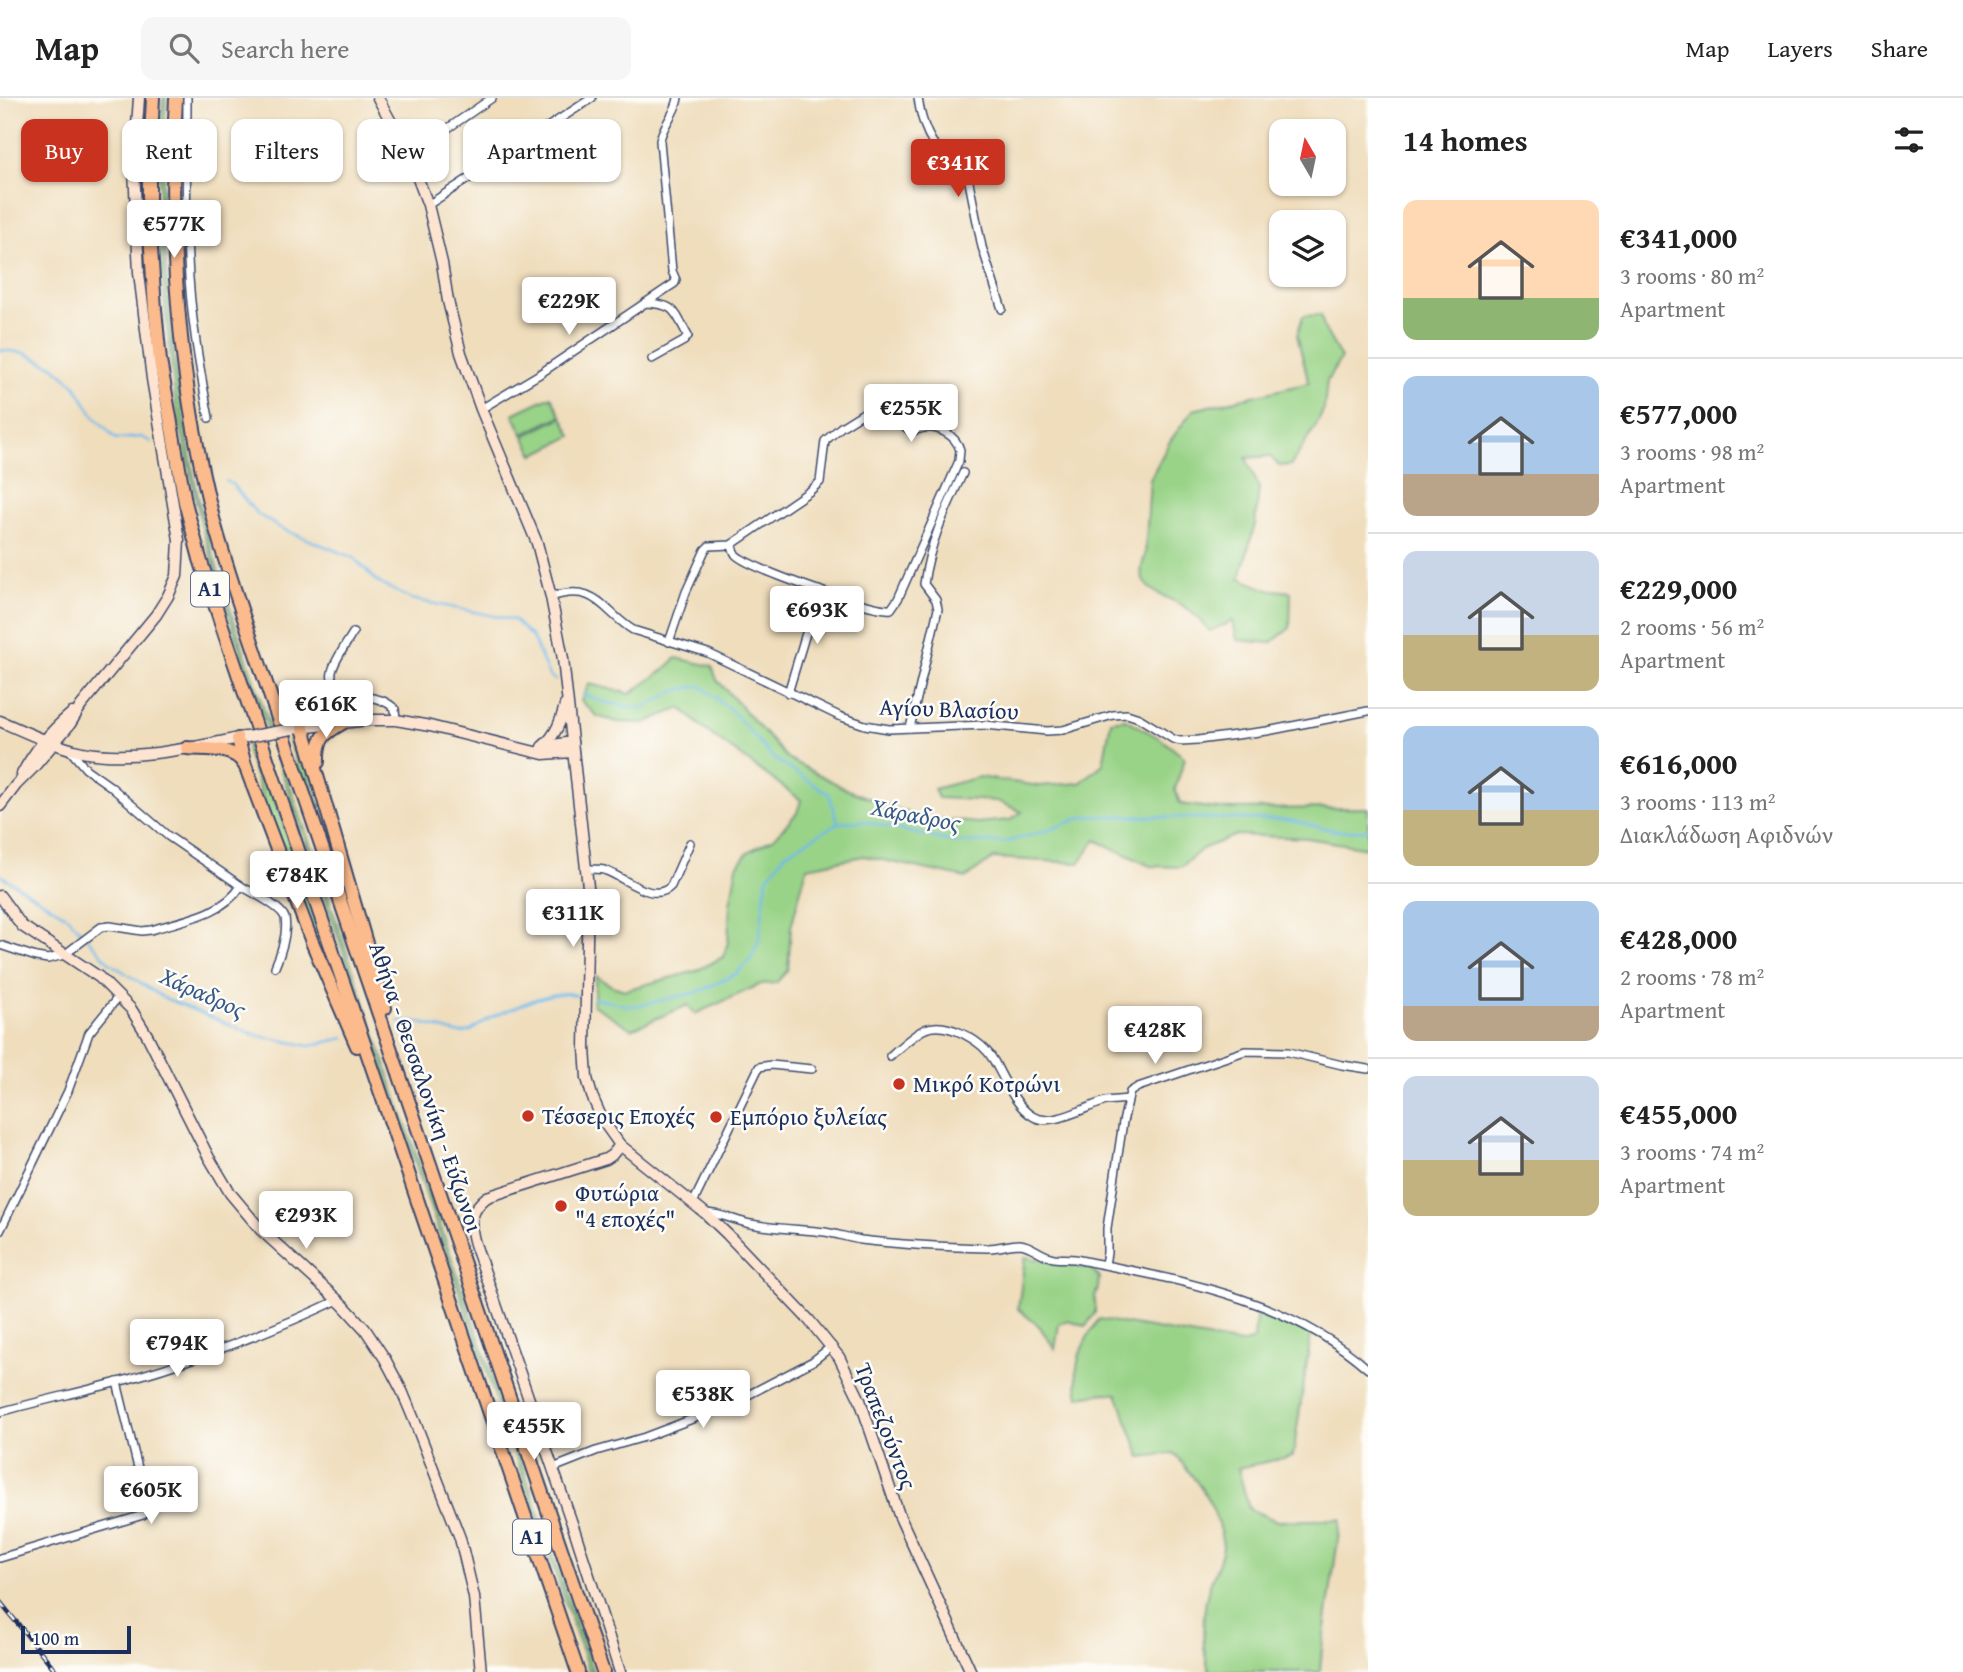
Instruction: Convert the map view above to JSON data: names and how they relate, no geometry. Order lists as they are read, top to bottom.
{
  "streets": {
    "highway": ["Α1", "Αθήνα - Θεσσαλονίκη - Εύζωνοι"],
    "main road": ["Τραπεζούντος"],
    "street": ["Αγίου Βλασίου"]
  },
  "crossings": [
    ["Αγίου Βλασίου", "Τραπεζούντος"]
  ],
  "water": ["Χάραδρος"],
  "places": [
    "Μικρό Κοτρώνι",
    "Τέσσερις Εποχές",
    "Εμπόριο ξυλείας",
    "Φυτώρια \"4 εποχές\""
  ],
  "scale_bar": "100 m",
  "north": "top",
  "page": {
    "header": "Map",
    "search": "Search here",
    "nav": ["Map", "Layers", "Share"],
    "heading": "14 homes",
    "chip": [
      "Buy",
      "Rent",
      "Filters",
      "New",
      "Apartment"
    ],
    "price": [
      "€341K",
      "€577K",
      "€229K",
      "€255K",
      "€693K",
      "€616K",
      "€784K",
      "€311K",
      "€428K",
      "€293K",
      "€794K",
      "€538K",
      "€455K",
      "€605K"
    ],
    "list": [
      {
        "name": "€341,000",
        "note": "3 rooms · 80 m² · Apartment"
      },
      {
        "name": "€577,000",
        "note": "3 rooms · 98 m² · Apartment"
      },
      {
        "name": "€229,000",
        "note": "2 rooms · 56 m² · Apartment"
      },
      {
        "name": "€616,000",
        "note": "3 rooms · 113 m² · Διακλάδωση Αφιδνών"
      },
      {
        "name": "€428,000",
        "note": "2 rooms · 78 m² · Apartment"
      },
      {
        "name": "€455,000",
        "note": "3 rooms · 74 m² · Apartment"
      }
    ],
    "scale": "100 m"
  }
}
